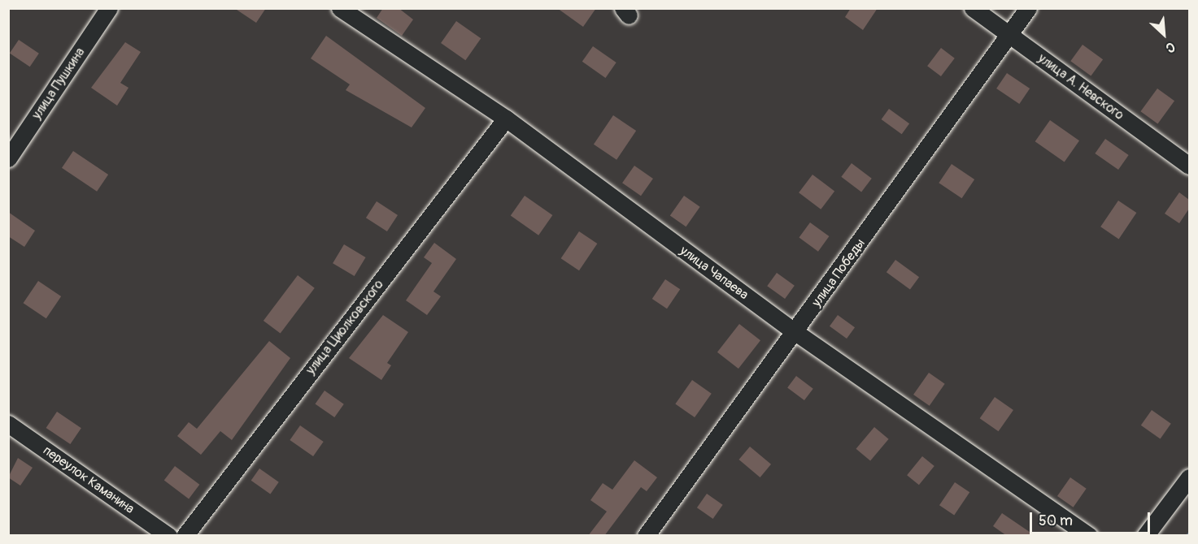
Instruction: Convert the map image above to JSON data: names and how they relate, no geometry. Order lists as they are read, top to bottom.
{
  "streets": {
    "street": [
      "улица Пушкина",
      "улица А. Невского",
      "улица Чапаева",
      "улица Победы",
      "улица Циолковского",
      "переулок Каманина"
    ]
  },
  "crossings": [
    ["улица А. Невского", "улица Победы"],
    ["улица Чапаева", "улица Победы"],
    ["улица Чапаева", "улица Циолковского"]
  ],
  "scale_bar": "50 m",
  "north": "bottom right"
}
